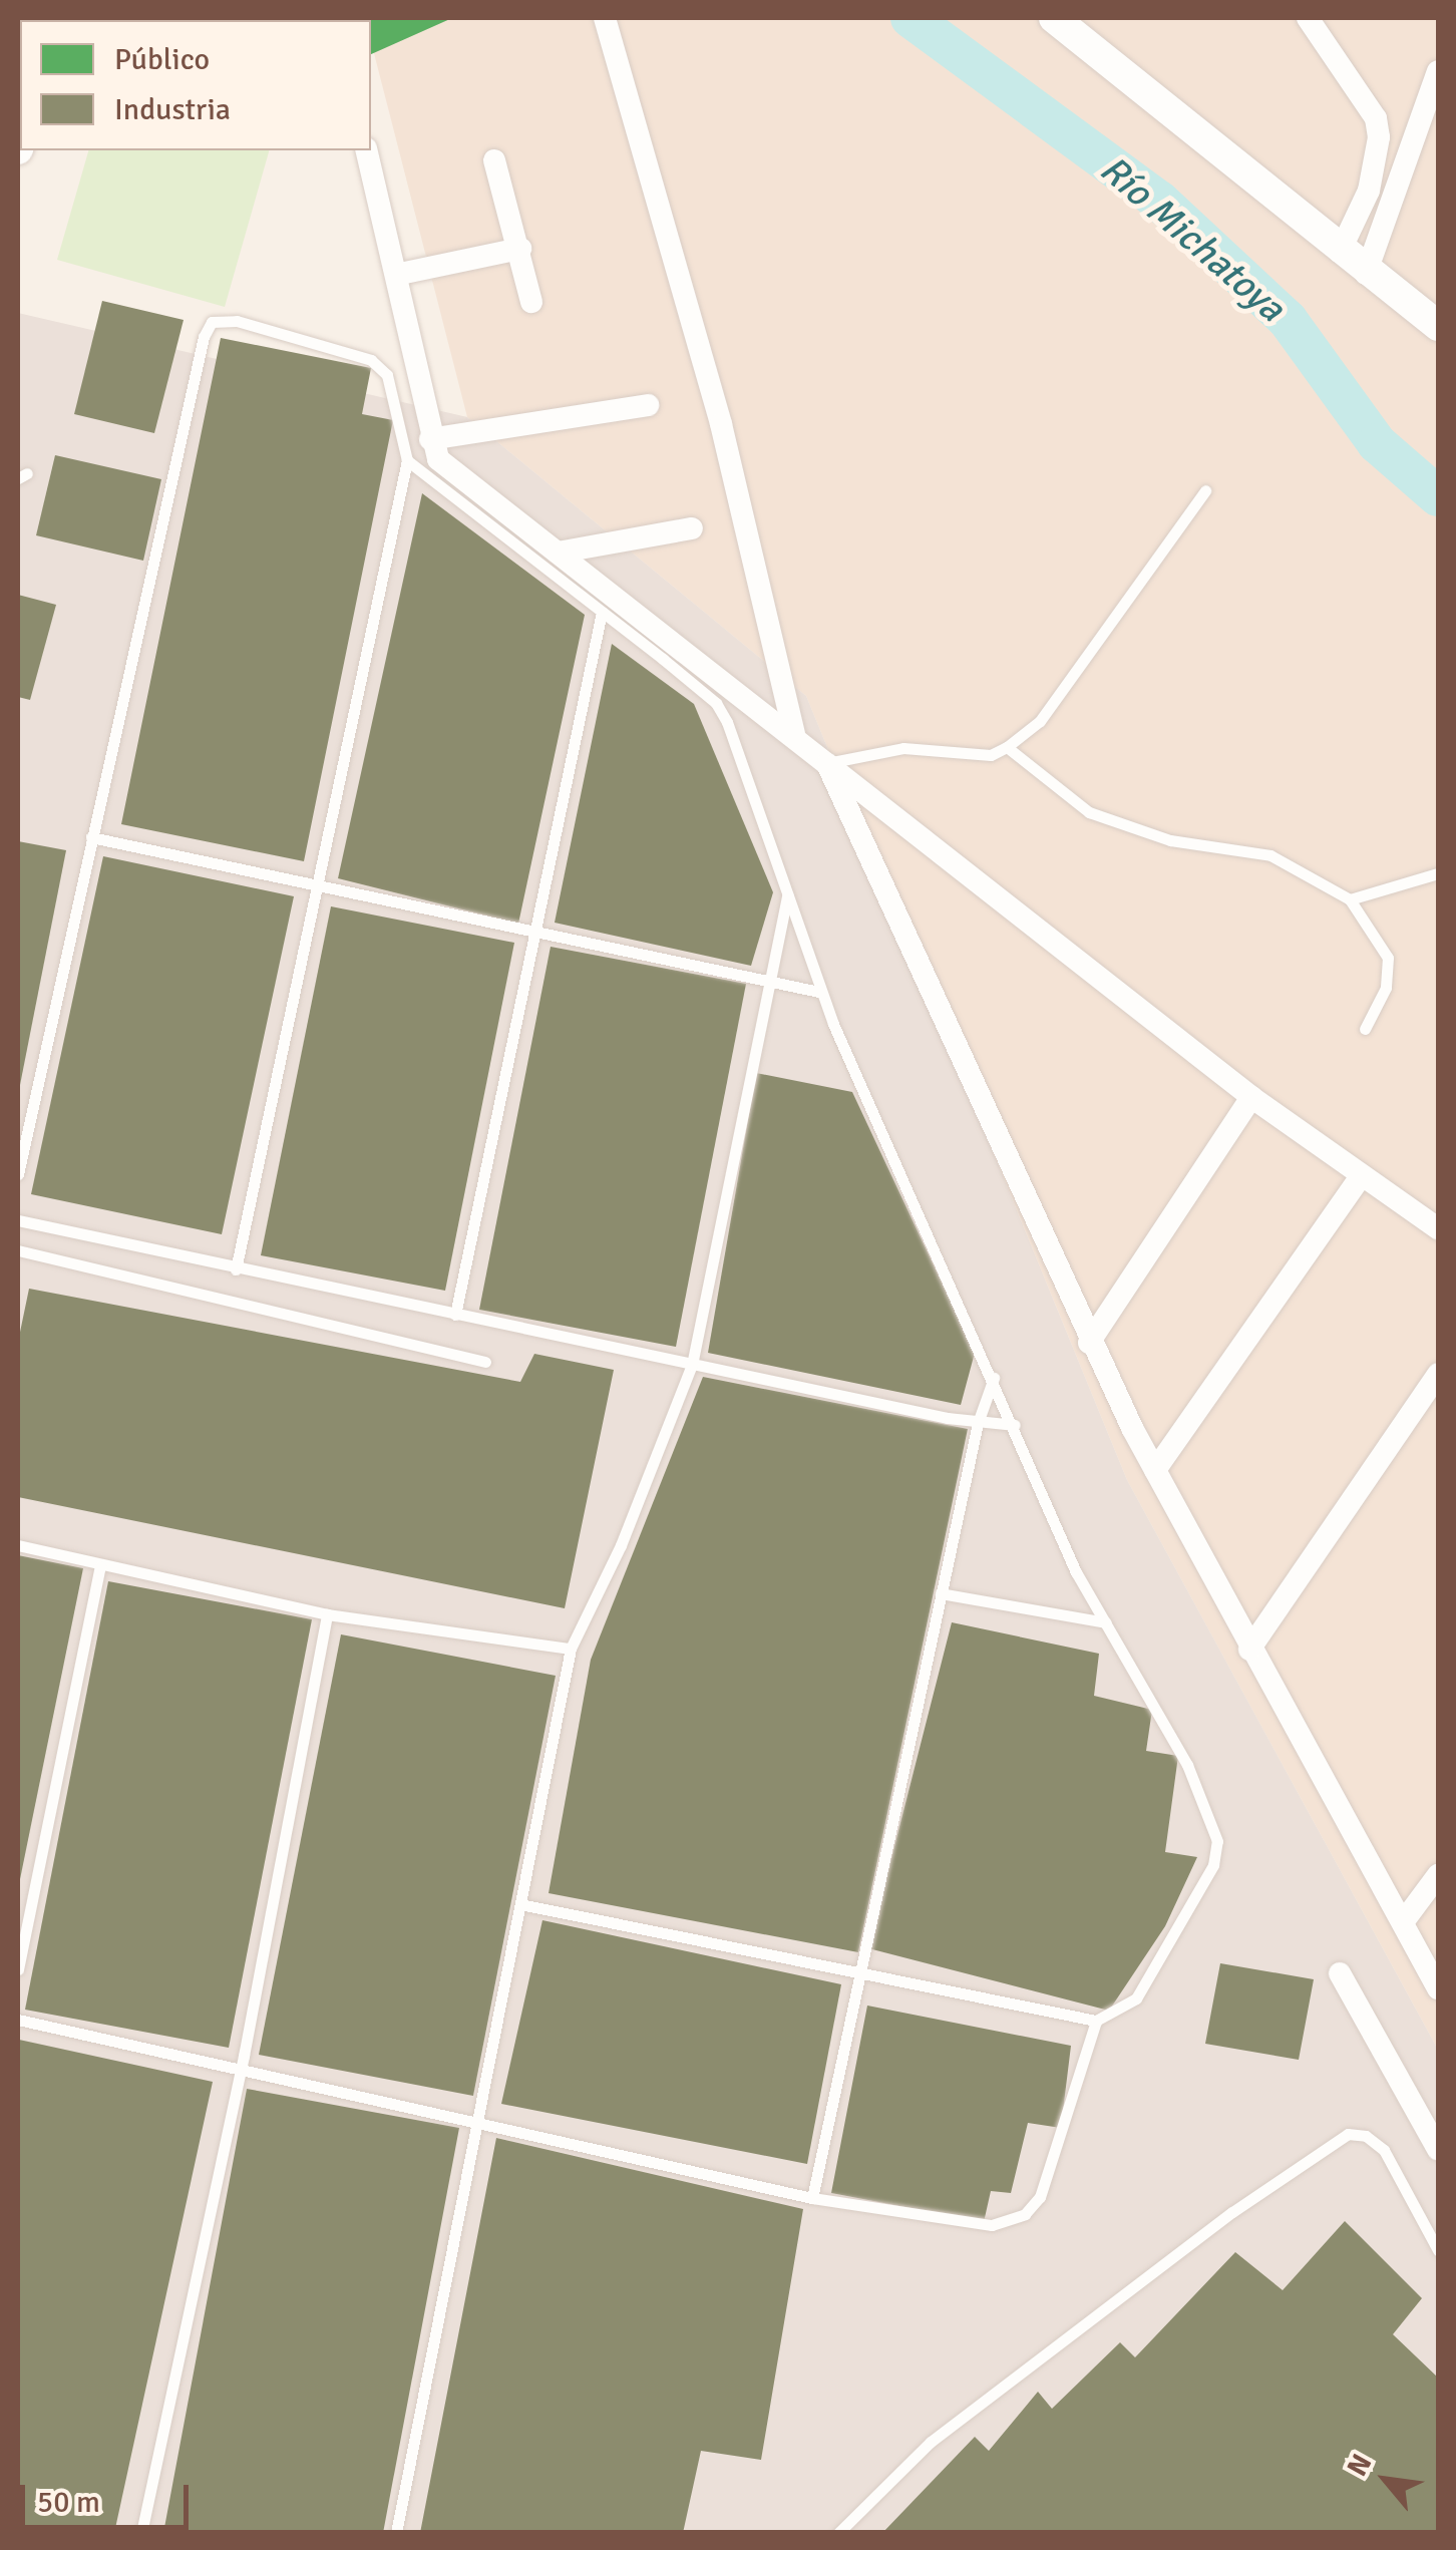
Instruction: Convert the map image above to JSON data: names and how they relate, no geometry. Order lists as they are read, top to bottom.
{
  "water": ["Río Michatoya"],
  "legend": ["Público", "Industria"],
  "scale_bar": "50 m",
  "north": "top left"
}
